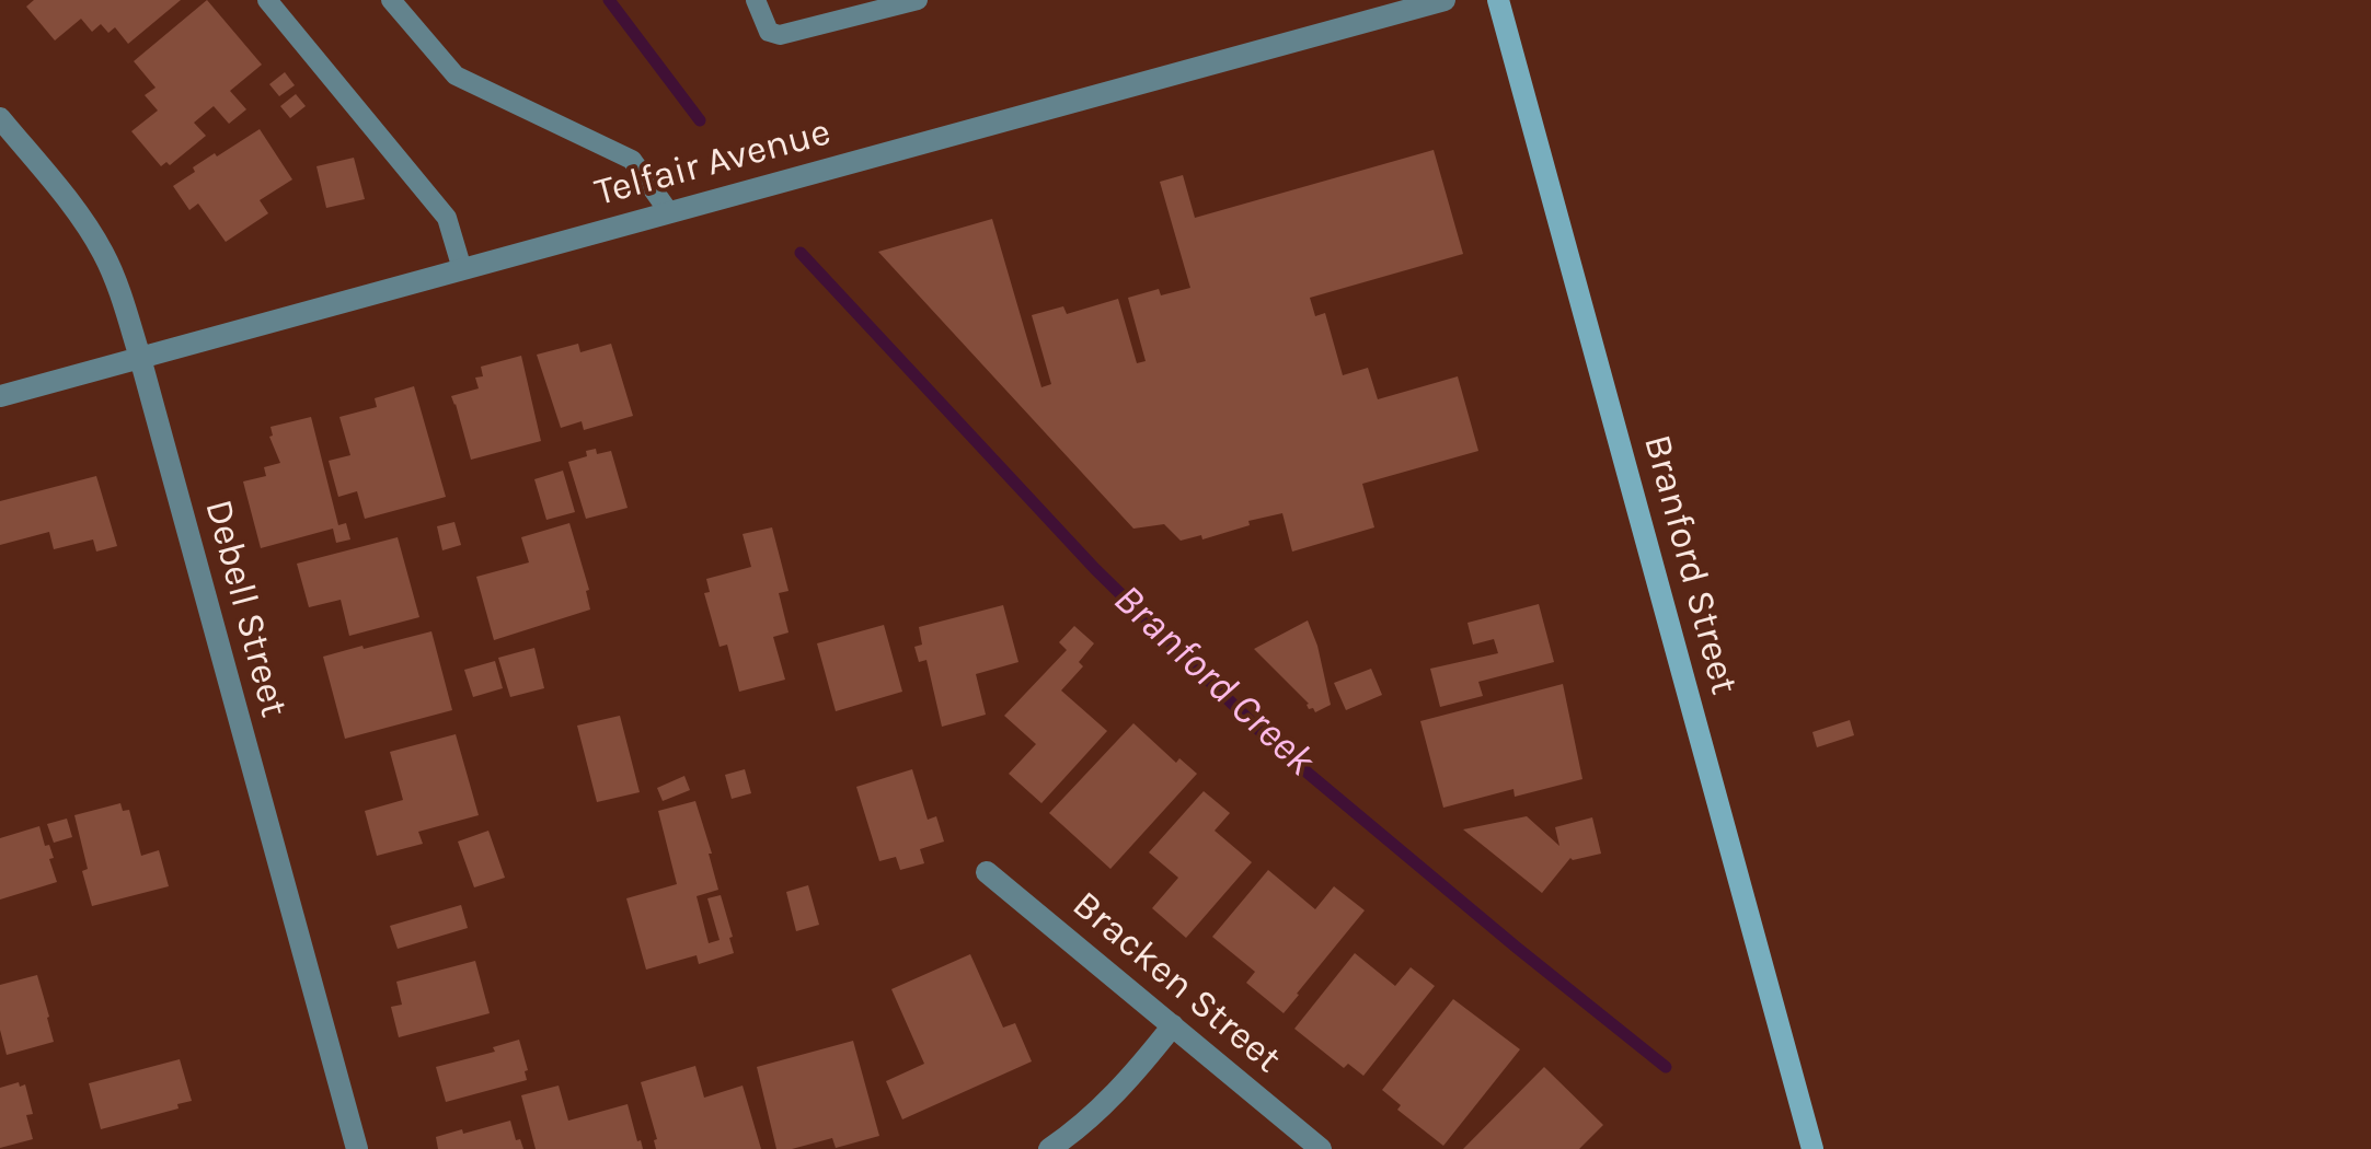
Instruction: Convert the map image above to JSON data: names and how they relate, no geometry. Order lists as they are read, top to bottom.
{
  "streets": {
    "main road": ["Branford Street"],
    "street": ["Telfair Avenue", "Debell Street", "Bracken Street"]
  },
  "crossings": [
    ["Telfair Avenue", "Debell Street"]
  ],
  "water": ["Branford Creek"]
}
